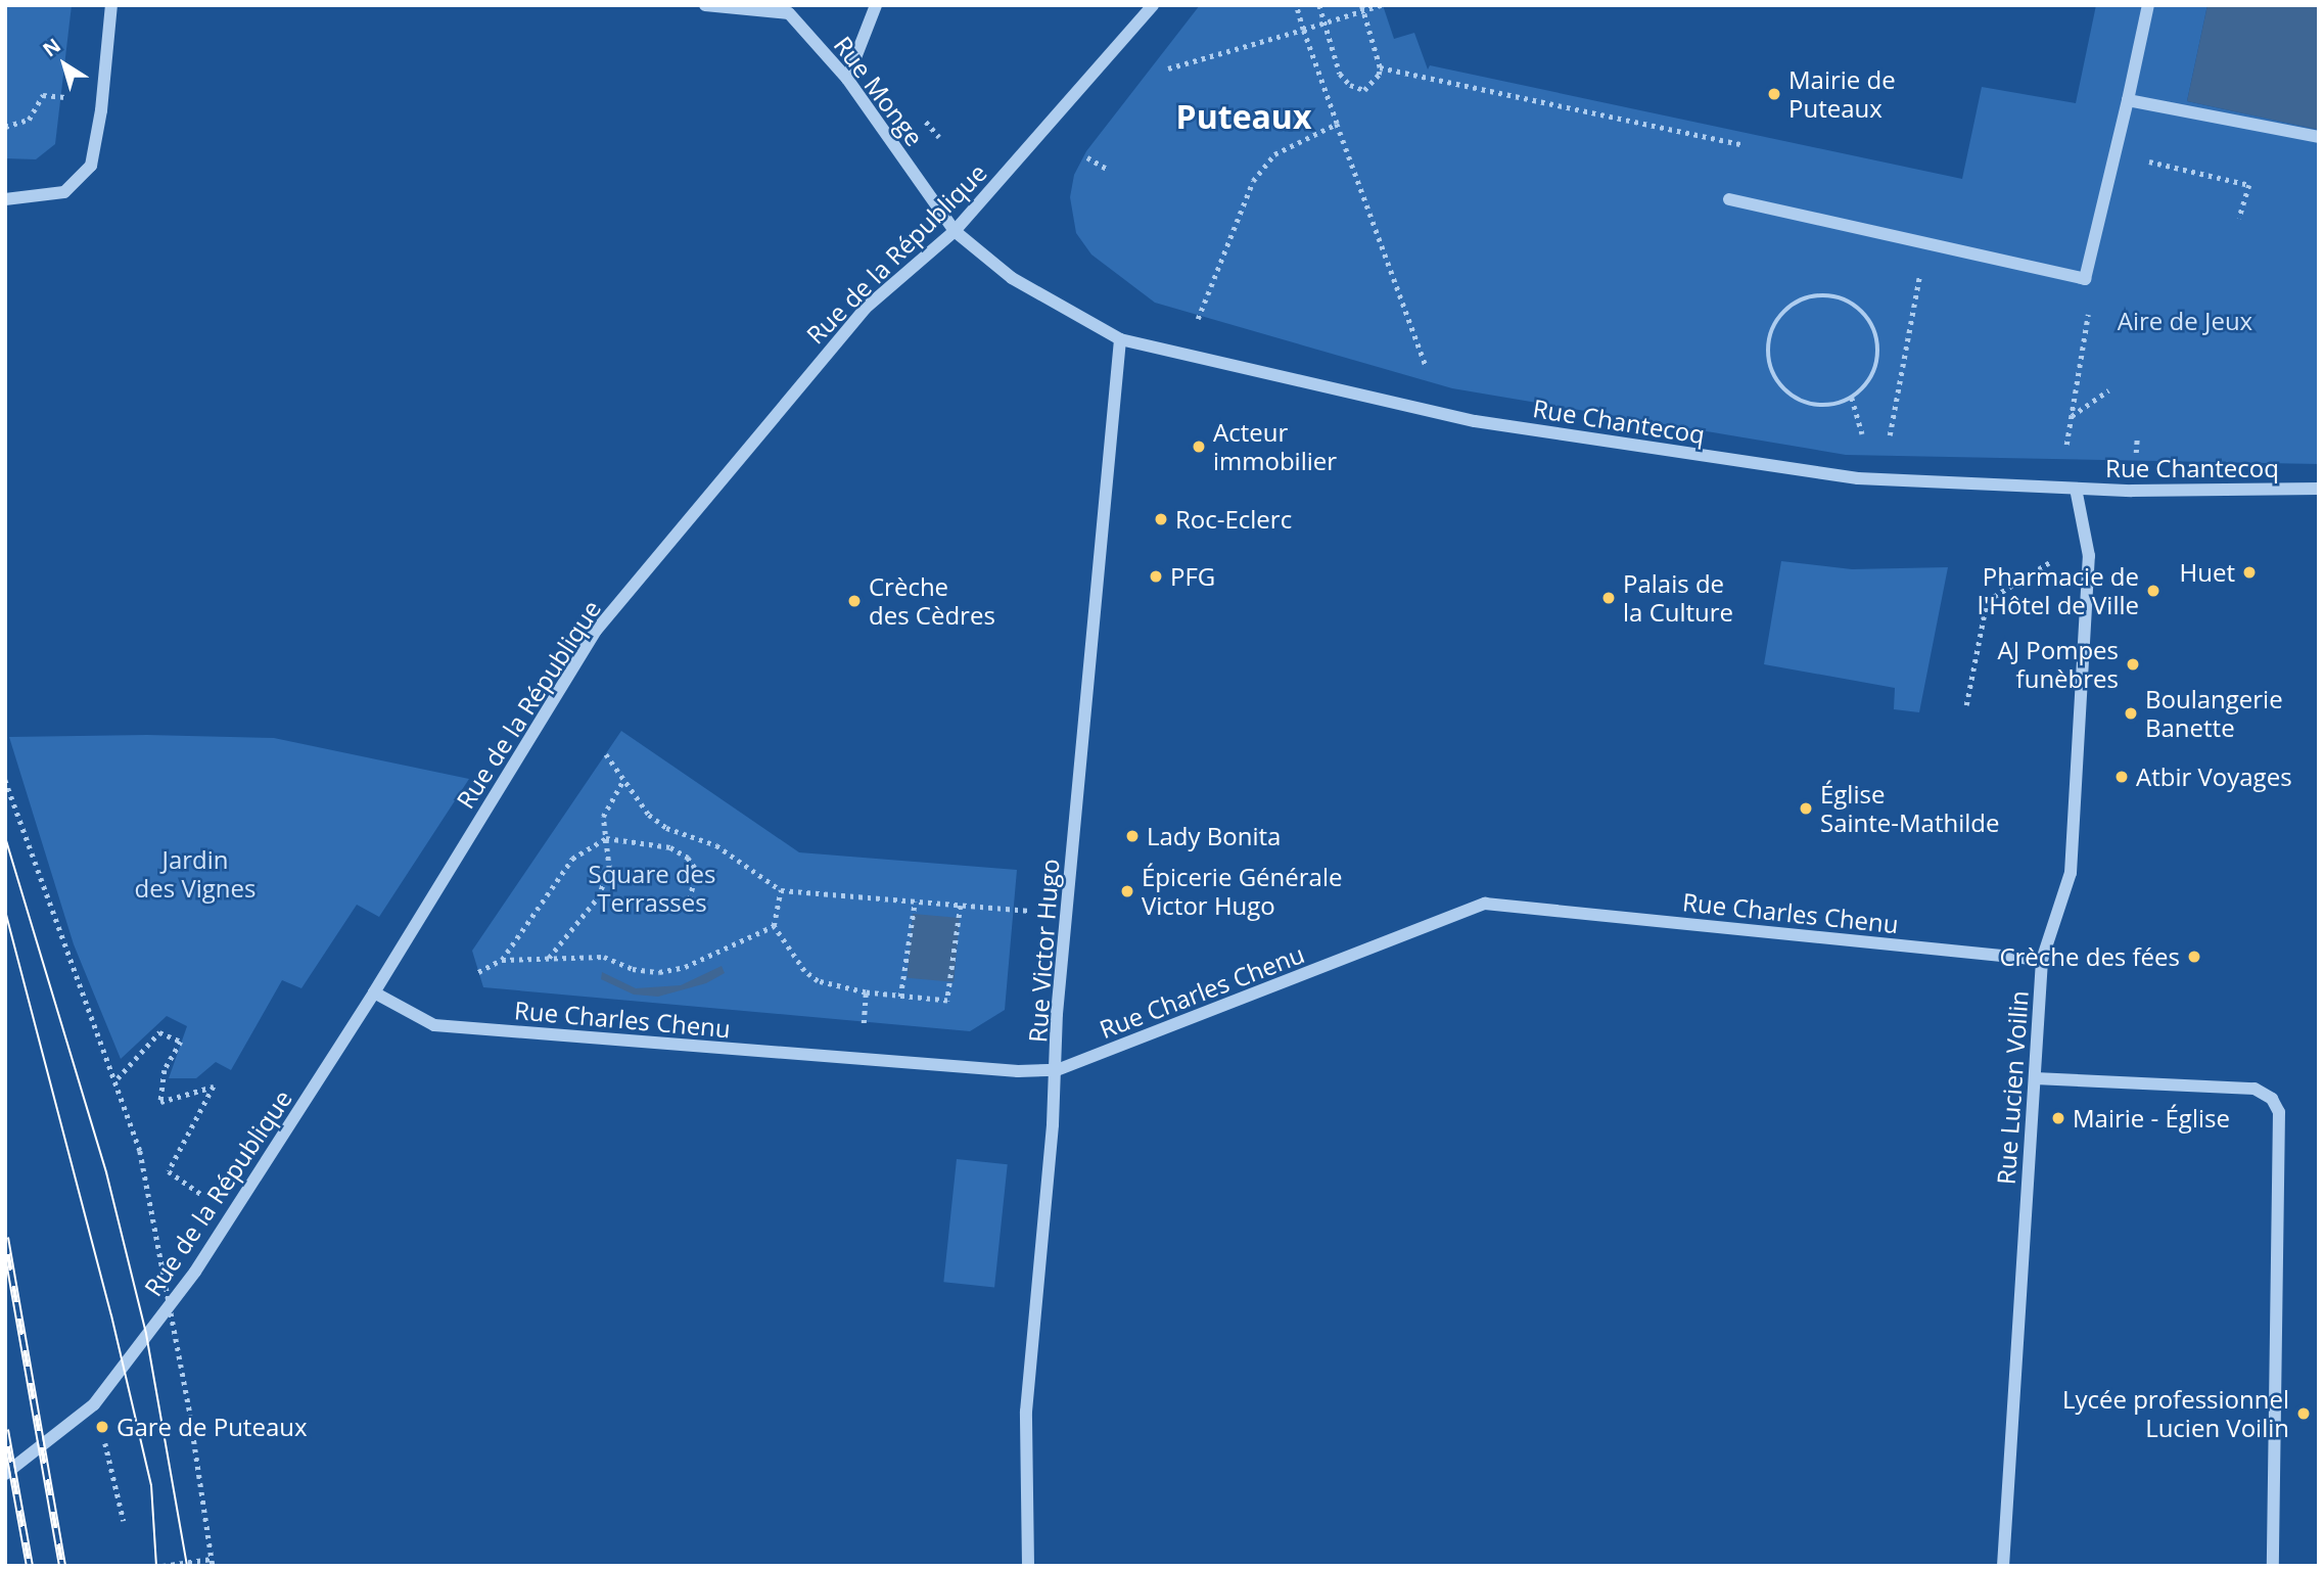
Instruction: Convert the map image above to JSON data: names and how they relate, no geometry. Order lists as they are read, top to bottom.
{
  "streets": {
    "street": [
      "Rue Monge",
      "Rue de la République",
      "Rue Chantecoq",
      "Rue Charles Chenu",
      "Rue Victor Hugo",
      "Rue Lucien Voilin"
    ]
  },
  "crossings": [
    ["Rue Monge", "Rue de la République"],
    ["Rue Monge", "Rue Chantecoq"],
    ["Rue de la République", "Rue Chantecoq"],
    ["Rue de la République", "Rue Charles Chenu"],
    ["Rue Chantecoq", "Rue Victor Hugo"],
    ["Rue Chantecoq", "Rue Lucien Voilin"],
    ["Rue Charles Chenu", "Rue Victor Hugo"],
    ["Rue Charles Chenu", "Rue Lucien Voilin"]
  ],
  "districts": ["Puteaux"],
  "parks": ["Aire de Jeux", "Jardin des Vignes", "Square des Terrasses"],
  "places": [
    "Mairie de Puteaux",
    "Acteur immobilier",
    "Roc-Eclerc",
    "Huet",
    "PFG",
    "Pharmacie de l'Hôtel de Ville",
    "Palais de la Culture",
    "Crèche des Cèdres",
    "AJ Pompes funèbres",
    "Boulangerie Banette",
    "Atbir Voyages",
    "Église Sainte-Mathilde",
    "Lady Bonita",
    "Épicerie Générale Victor Hugo",
    "Crèche des fées",
    "Mairie - Église",
    "Lycée professionnel Lucien Voilin",
    "Gare de Puteaux"
  ],
  "north": "top left"
}
